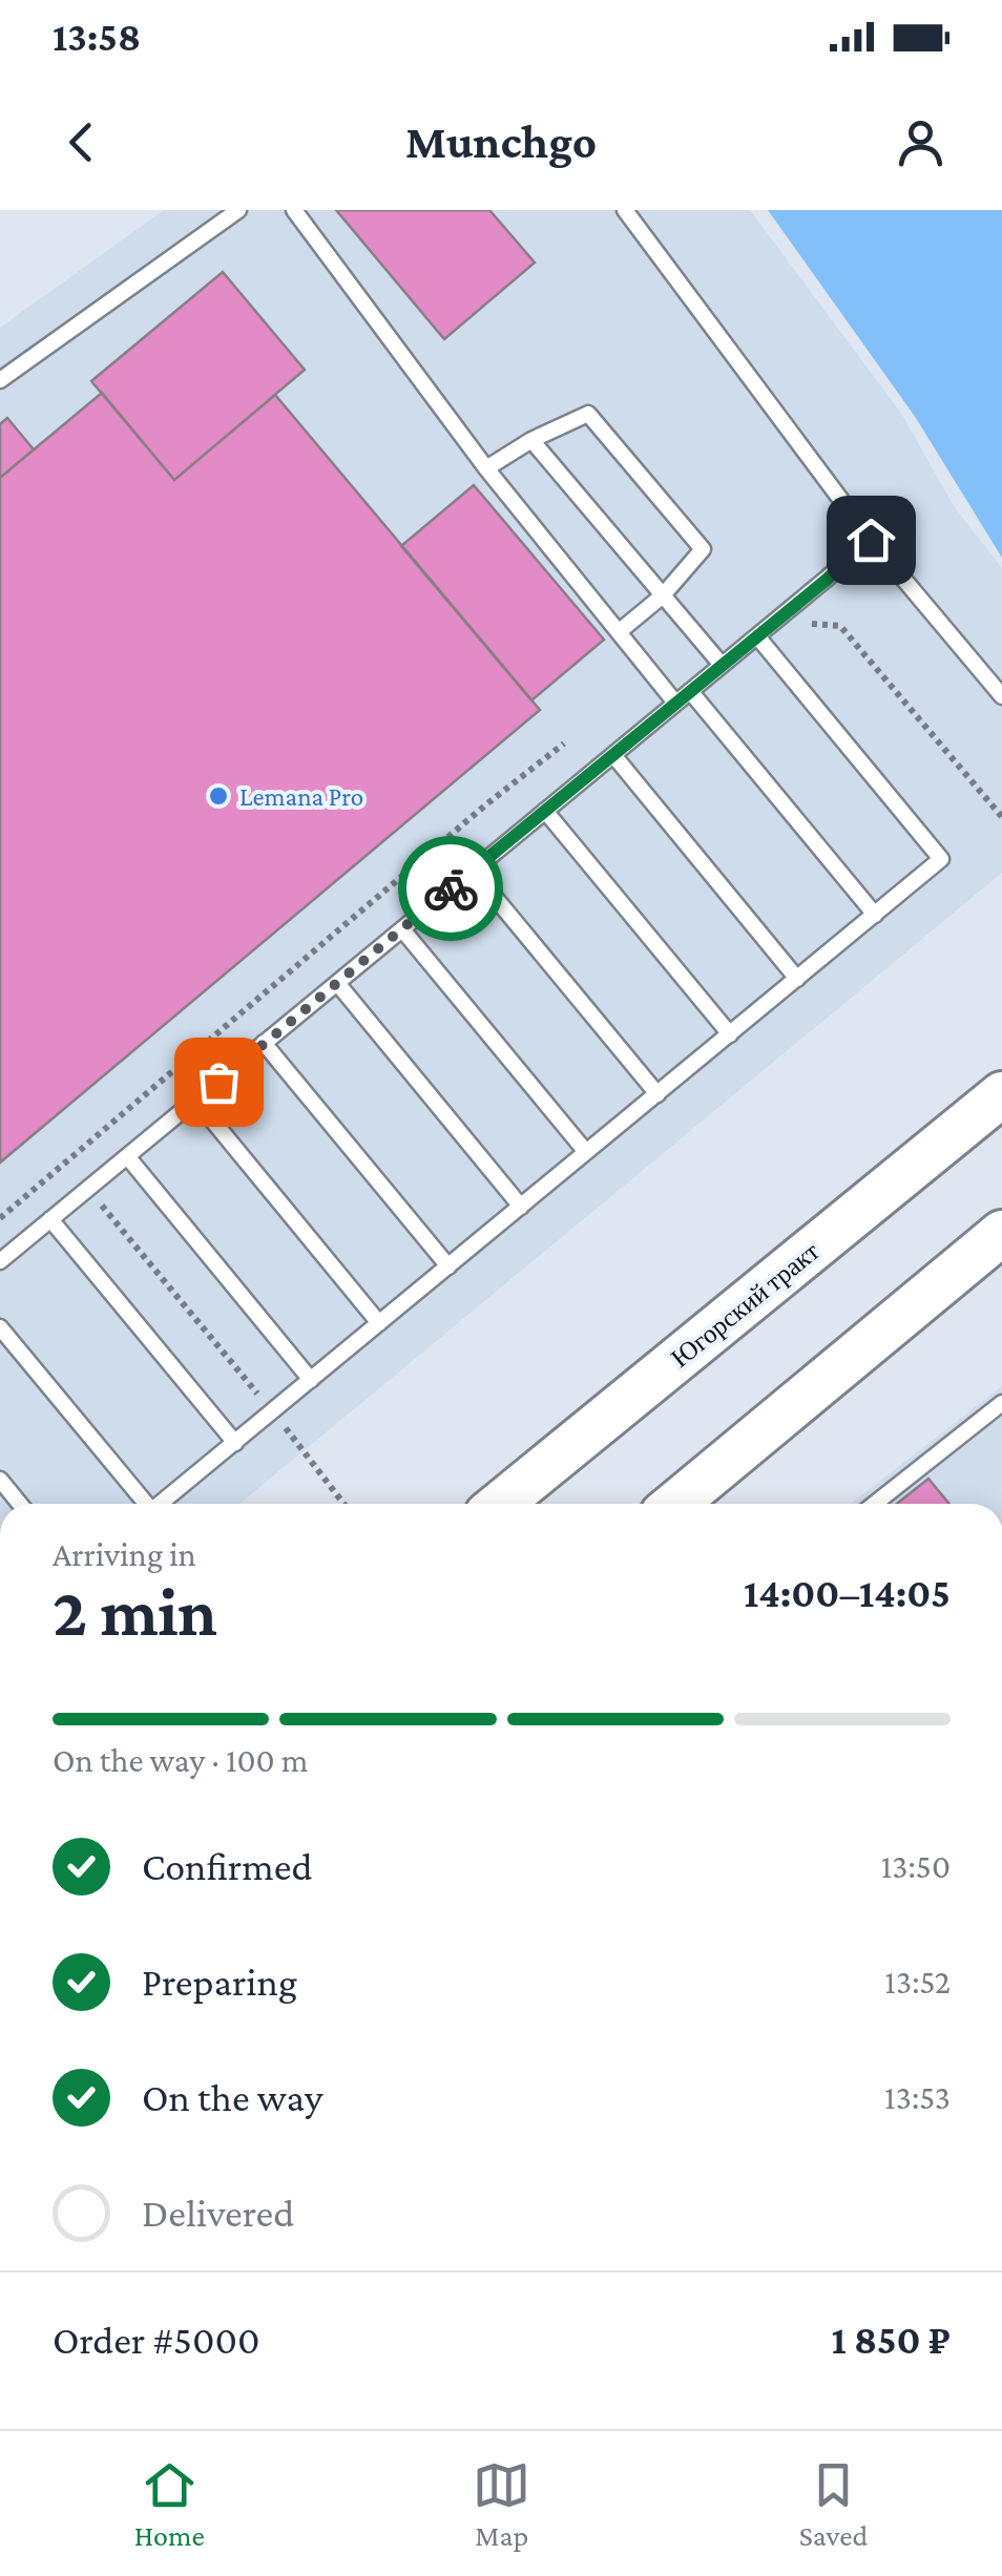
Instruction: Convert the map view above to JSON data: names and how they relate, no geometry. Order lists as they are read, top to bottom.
{
  "streets": {
    "main road": ["Югорский тракт"]
  },
  "places": ["Lemana Pro"],
  "page": {
    "status": "13:58",
    "header": "Munchgo",
    "heading": ["2 min", "Arriving in", "14:00–14:05"],
    "panel": ["Order #5000", "1 850 ₽"],
    "bar": "On the way · 100 m",
    "list": [
      ["Confirmed", "13:50"],
      ["Preparing", "13:52"],
      ["On the way", "13:53"],
      "Delivered"
    ],
    "tabs": ["Home", "Map", "Saved"]
  }
}
